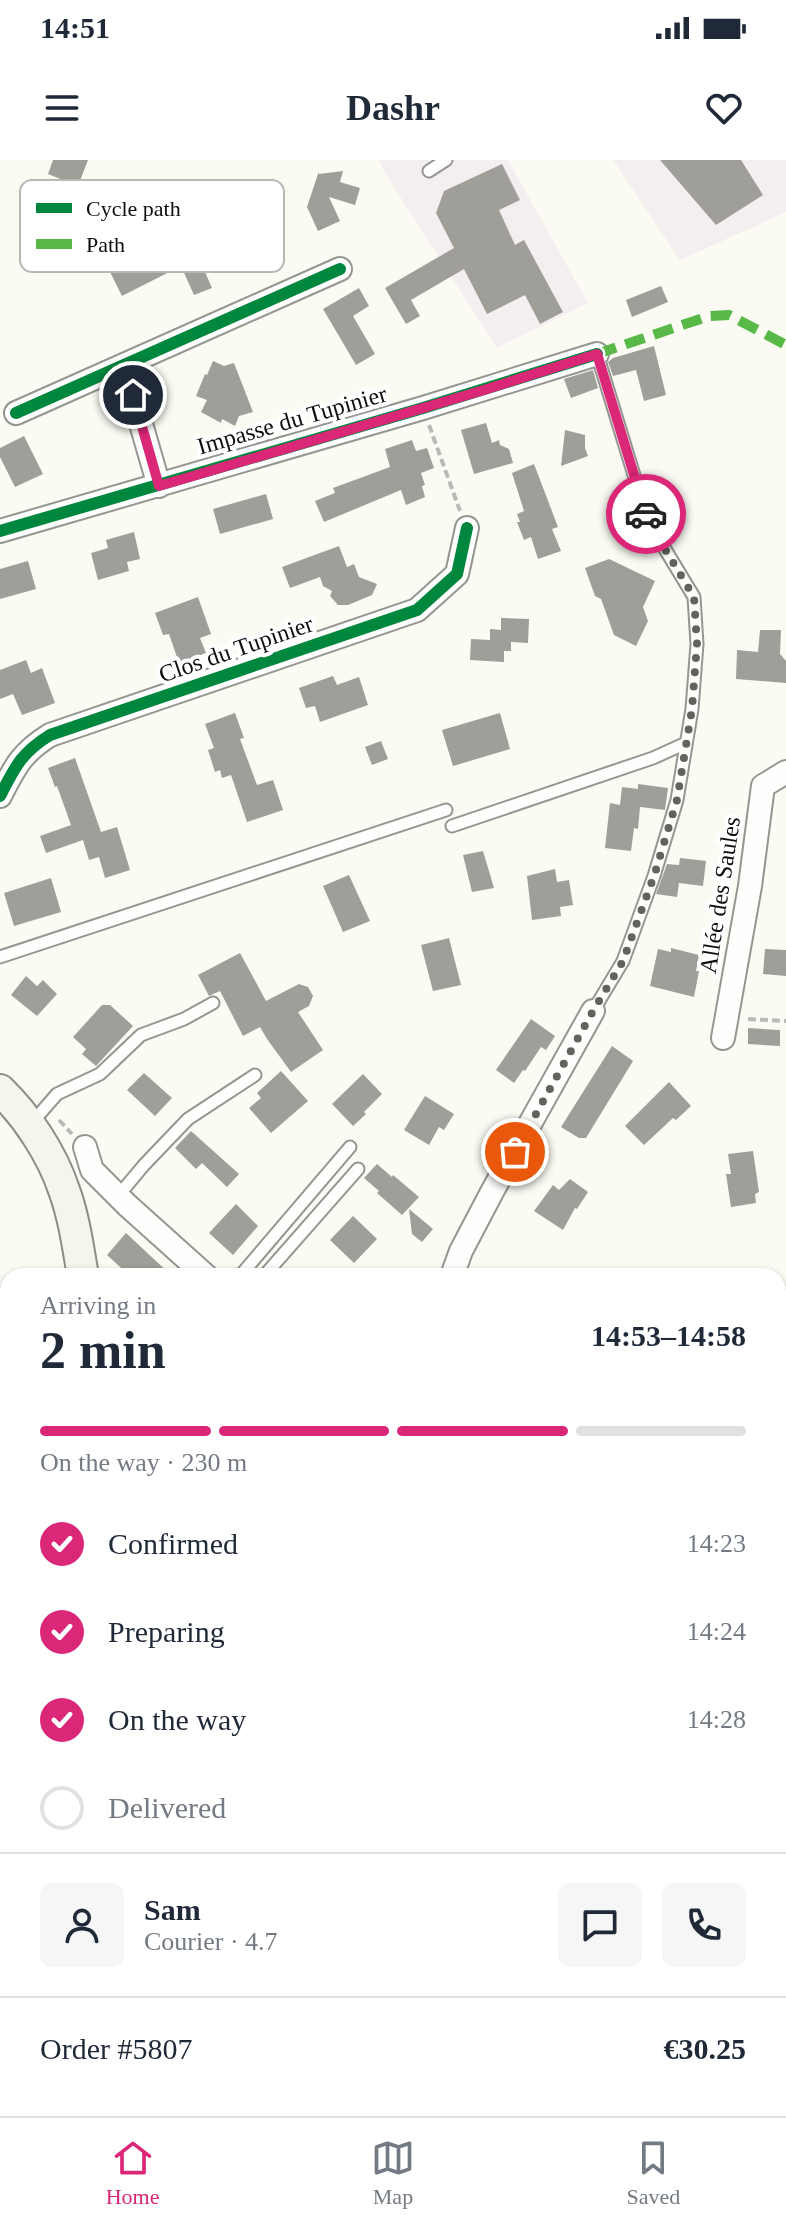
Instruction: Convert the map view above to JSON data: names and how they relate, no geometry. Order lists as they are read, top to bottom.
{
  "streets": {
    "street": ["Impasse du Tupinier", "Clos du Tupinier", "Allée des Saules"]
  },
  "legend": ["Cycle path", "Path"],
  "page": {
    "status": "14:51",
    "header": "Dashr",
    "heading": ["2 min", "Arriving in", "14:53–14:58"],
    "panel": [
      "Sam",
      "Courier · 4.7",
      "Order #5807",
      "€30.25"
    ],
    "bar": "On the way · 230 m",
    "list": [
      ["Confirmed", "14:23"],
      ["Preparing", "14:24"],
      ["On the way", "14:28"],
      "Delivered"
    ],
    "tabs": ["Home", "Map", "Saved"]
  }
}
